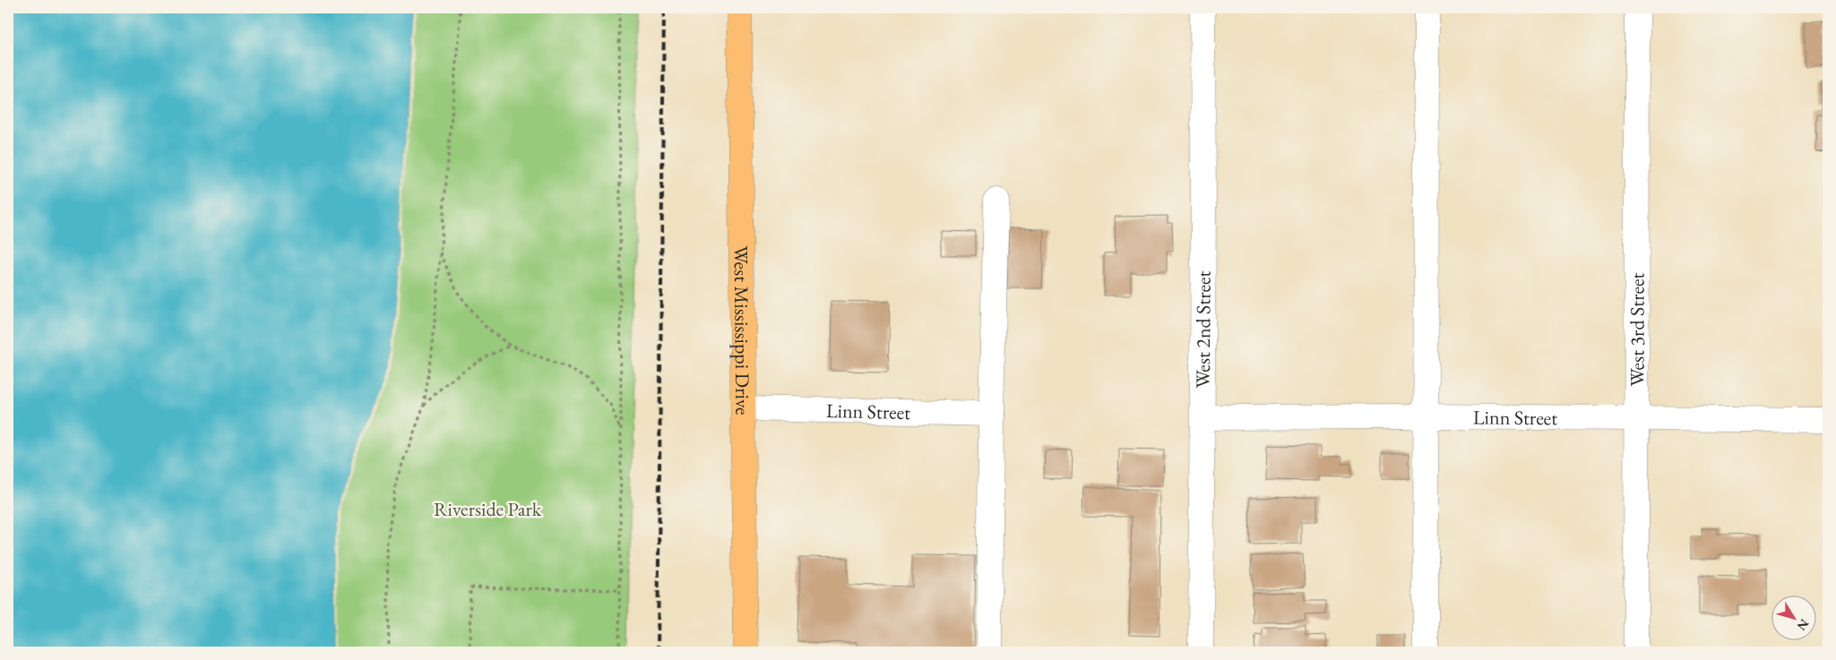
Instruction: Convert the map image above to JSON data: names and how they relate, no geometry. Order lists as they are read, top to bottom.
{
  "streets": {
    "main road": ["West Mississippi Drive"],
    "street": ["West 2nd Street", "West 3rd Street", "Linn Street"]
  },
  "crossings": [
    ["West Mississippi Drive", "Linn Street"],
    ["West 2nd Street", "Linn Street"],
    ["West 3rd Street", "Linn Street"]
  ],
  "parks": ["Riverside Park"],
  "north": "bottom right"
}
